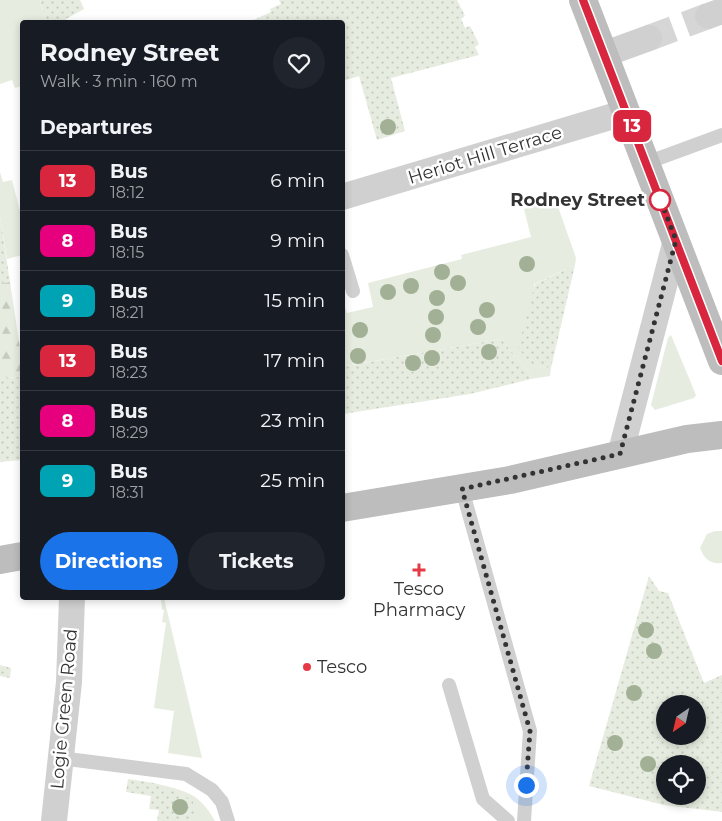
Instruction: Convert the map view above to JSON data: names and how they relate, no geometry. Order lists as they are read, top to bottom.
{
  "streets": {
    "street": ["Heriot Hill Terrace", "Logie Green Road"]
  },
  "places": {
    "other": ["Rodney Street", "Tesco"],
    "health": ["Tesco Pharmacy"]
  },
  "lines": ["bus line 13"],
  "north": "bottom left",
  "page": {
    "on_map": "13",
    "heading": [
      ["Rodney Street", "Walk · 3 min · 160 m"],
      "Departures"
    ],
    "list": [
      {
        "mark": "13",
        "name": "Bus",
        "note": "18:12",
        "value": "6 min"
      },
      {
        "mark": "8",
        "name": "Bus",
        "note": "18:15",
        "value": "9 min"
      },
      {
        "mark": "9",
        "name": "Bus",
        "note": "18:21",
        "value": "15 min"
      },
      {
        "mark": "13",
        "name": "Bus",
        "note": "18:23",
        "value": "17 min"
      },
      {
        "mark": "8",
        "name": "Bus",
        "note": "18:29",
        "value": "23 min"
      },
      {
        "mark": "9",
        "name": "Bus",
        "note": "18:31",
        "value": "25 min"
      }
    ],
    "buttons": ["Directions", "Tickets"]
  }
}
